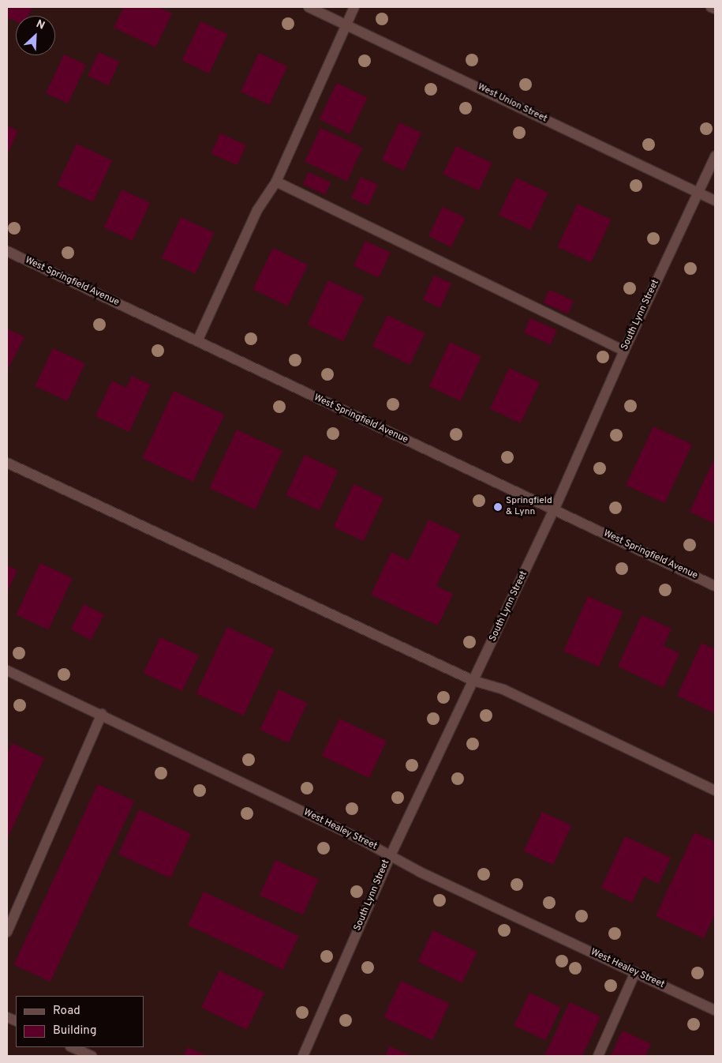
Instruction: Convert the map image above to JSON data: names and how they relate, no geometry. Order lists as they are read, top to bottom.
{
  "streets": {
    "street": [
      "West Union Street",
      "West Springfield Avenue",
      "South Lynn Street",
      "West Healey Street"
    ]
  },
  "crossings": [
    ["West Union Street", "South Lynn Street"],
    ["West Springfield Avenue", "South Lynn Street"],
    ["South Lynn Street", "West Healey Street"]
  ],
  "places": ["Springfield & Lynn"],
  "legend": ["Road", "Building"],
  "north": "top right"
}
